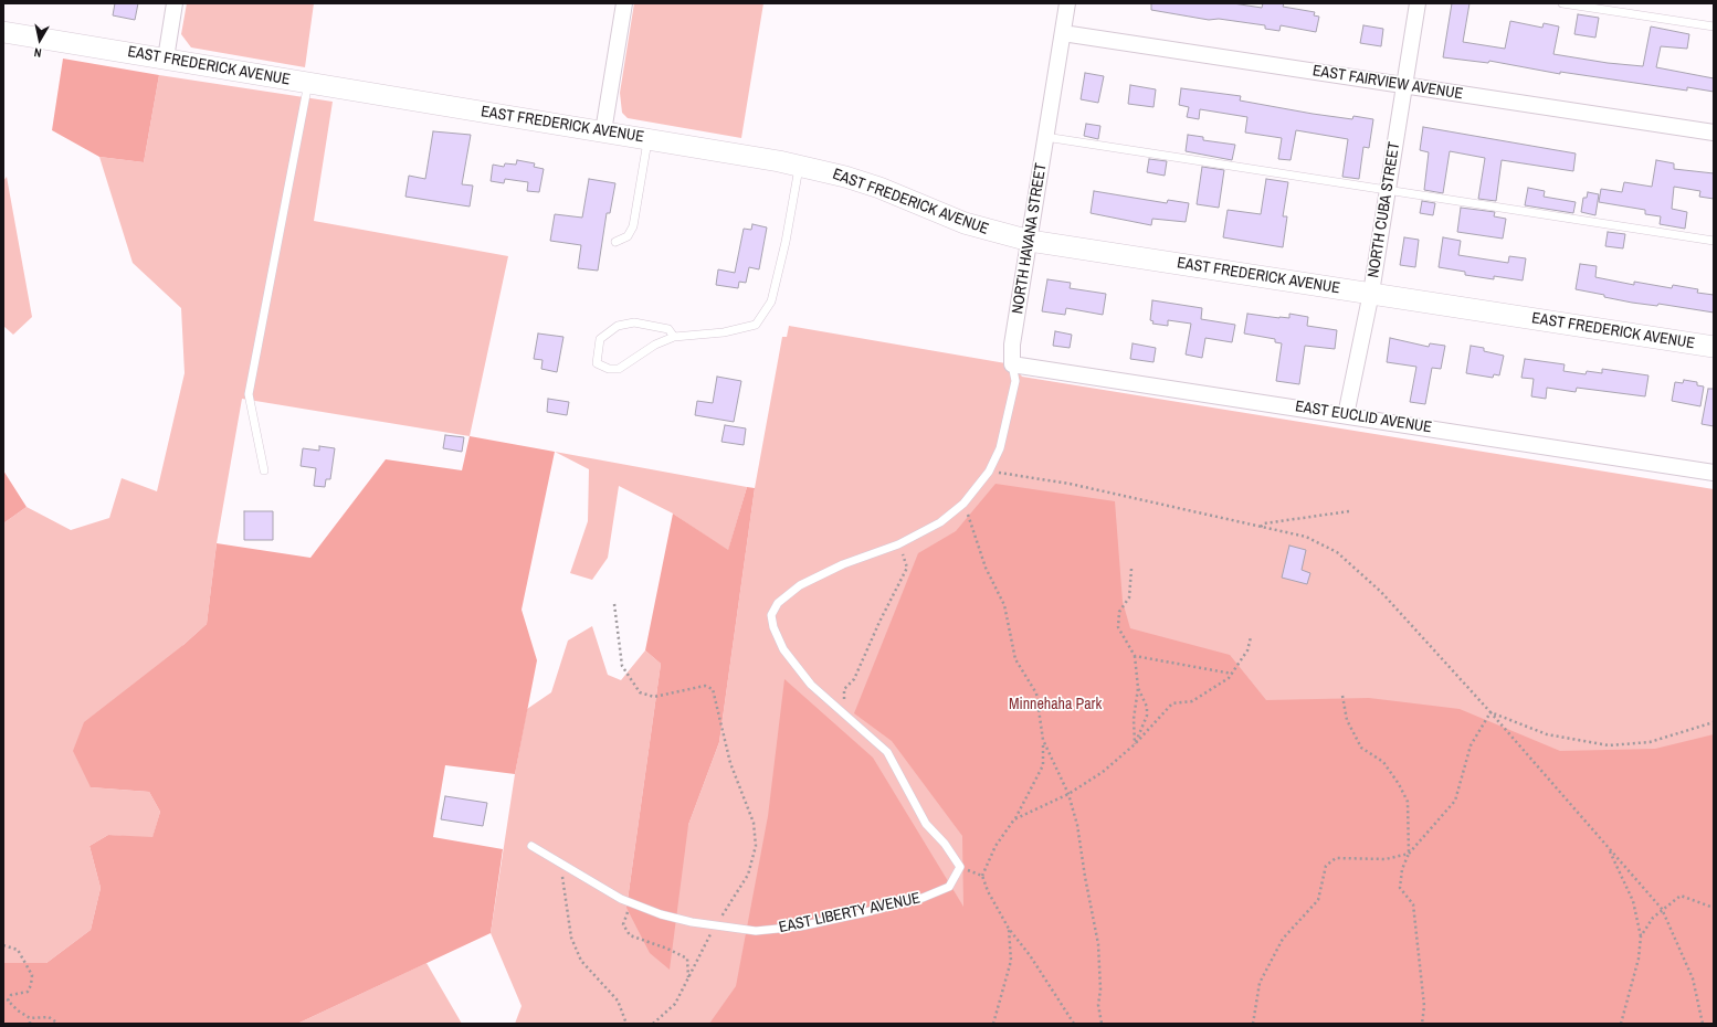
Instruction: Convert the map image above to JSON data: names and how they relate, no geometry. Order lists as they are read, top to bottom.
{
  "streets": {
    "main road": ["EAST FREDERICK AVENUE"],
    "street": [
      "EAST FAIRVIEW AVENUE",
      "NORTH CUBA STREET",
      "NORTH HAVANA STREET",
      "EAST EUCLID AVENUE"
    ],
    "lane": ["EAST LIBERTY AVENUE"]
  },
  "crossings": [
    ["EAST FREDERICK AVENUE", "NORTH CUBA STREET"],
    ["EAST FREDERICK AVENUE", "NORTH HAVANA STREET"],
    ["EAST FAIRVIEW AVENUE", "NORTH CUBA STREET"],
    ["EAST FAIRVIEW AVENUE", "NORTH HAVANA STREET"],
    ["NORTH CUBA STREET", "EAST EUCLID AVENUE"],
    ["NORTH HAVANA STREET", "EAST EUCLID AVENUE"]
  ],
  "parks": ["Minnehaha Park"],
  "north": "bottom"
}
